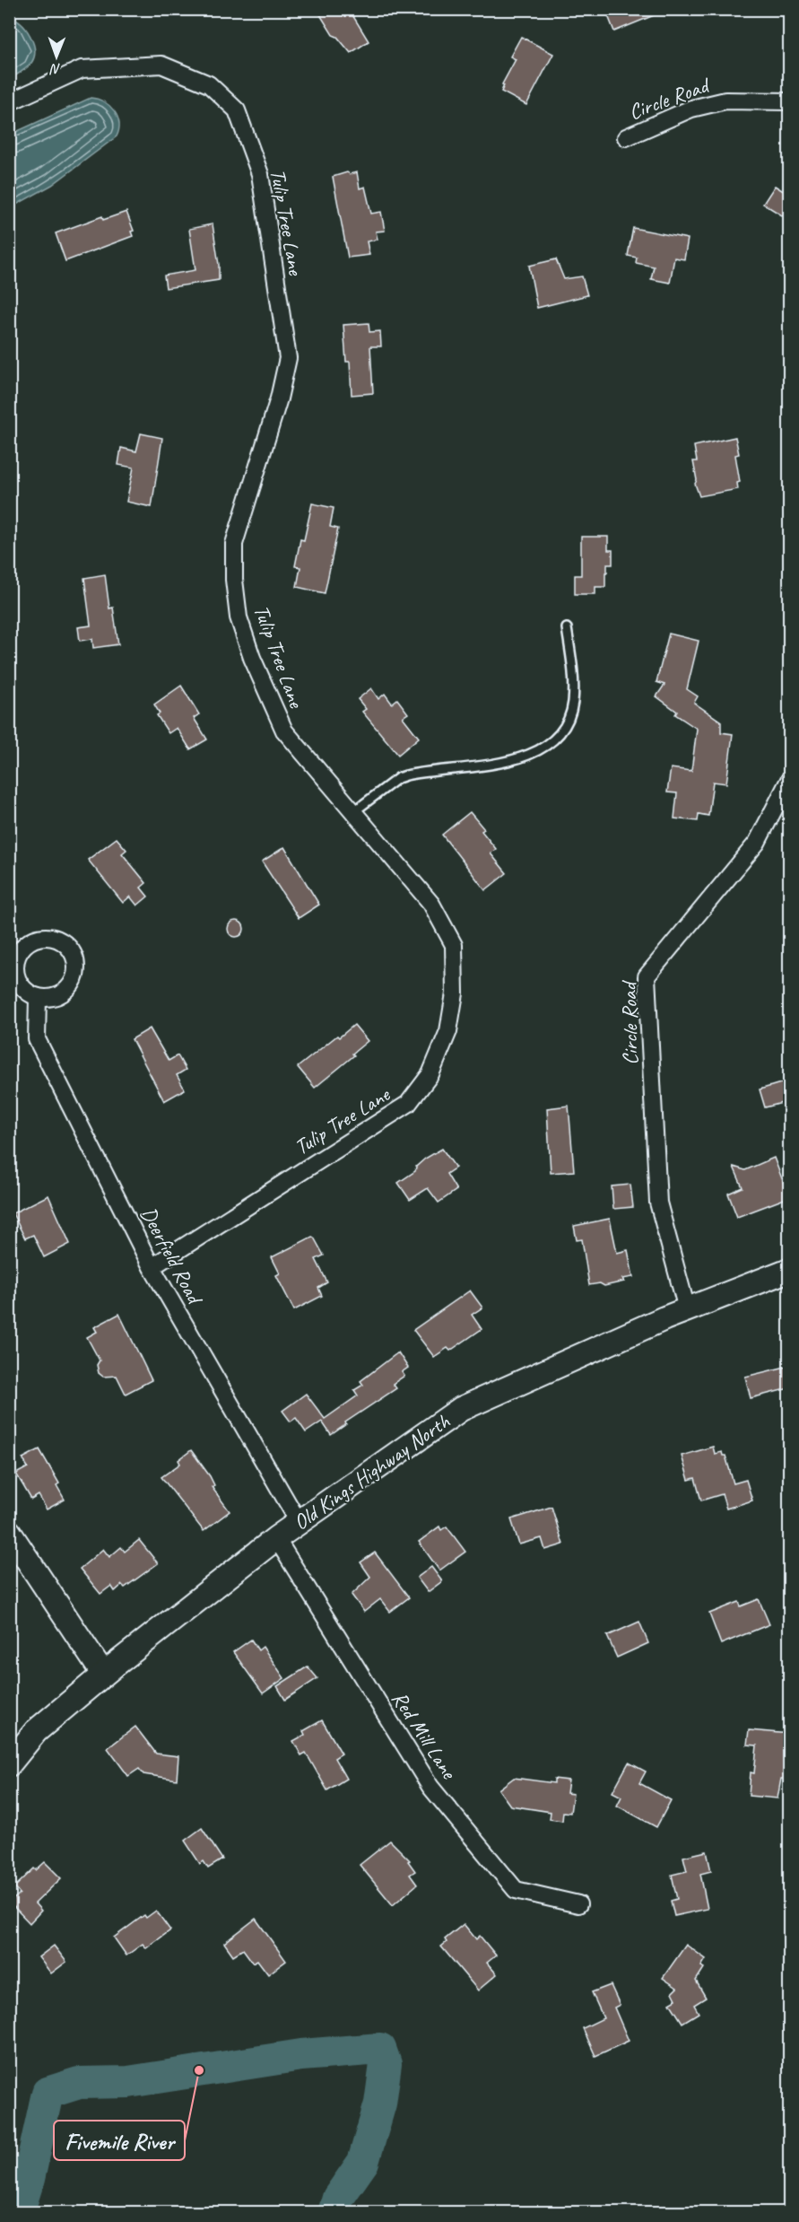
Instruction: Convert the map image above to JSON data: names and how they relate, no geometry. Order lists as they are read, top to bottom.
{
  "streets": {
    "main road": ["Old Kings Highway North"],
    "street": [
      "Circle Road",
      "Tulip Tree Lane",
      "Deerfield Road",
      "Red Mill Lane"
    ]
  },
  "crossings": [
    ["Circle Road", "Old Kings Highway North"],
    ["Tulip Tree Lane", "Deerfield Road"],
    ["Deerfield Road", "Old Kings Highway North"],
    ["Old Kings Highway North", "Red Mill Lane"]
  ],
  "places": ["Fivemile River"],
  "north": "bottom"
}
